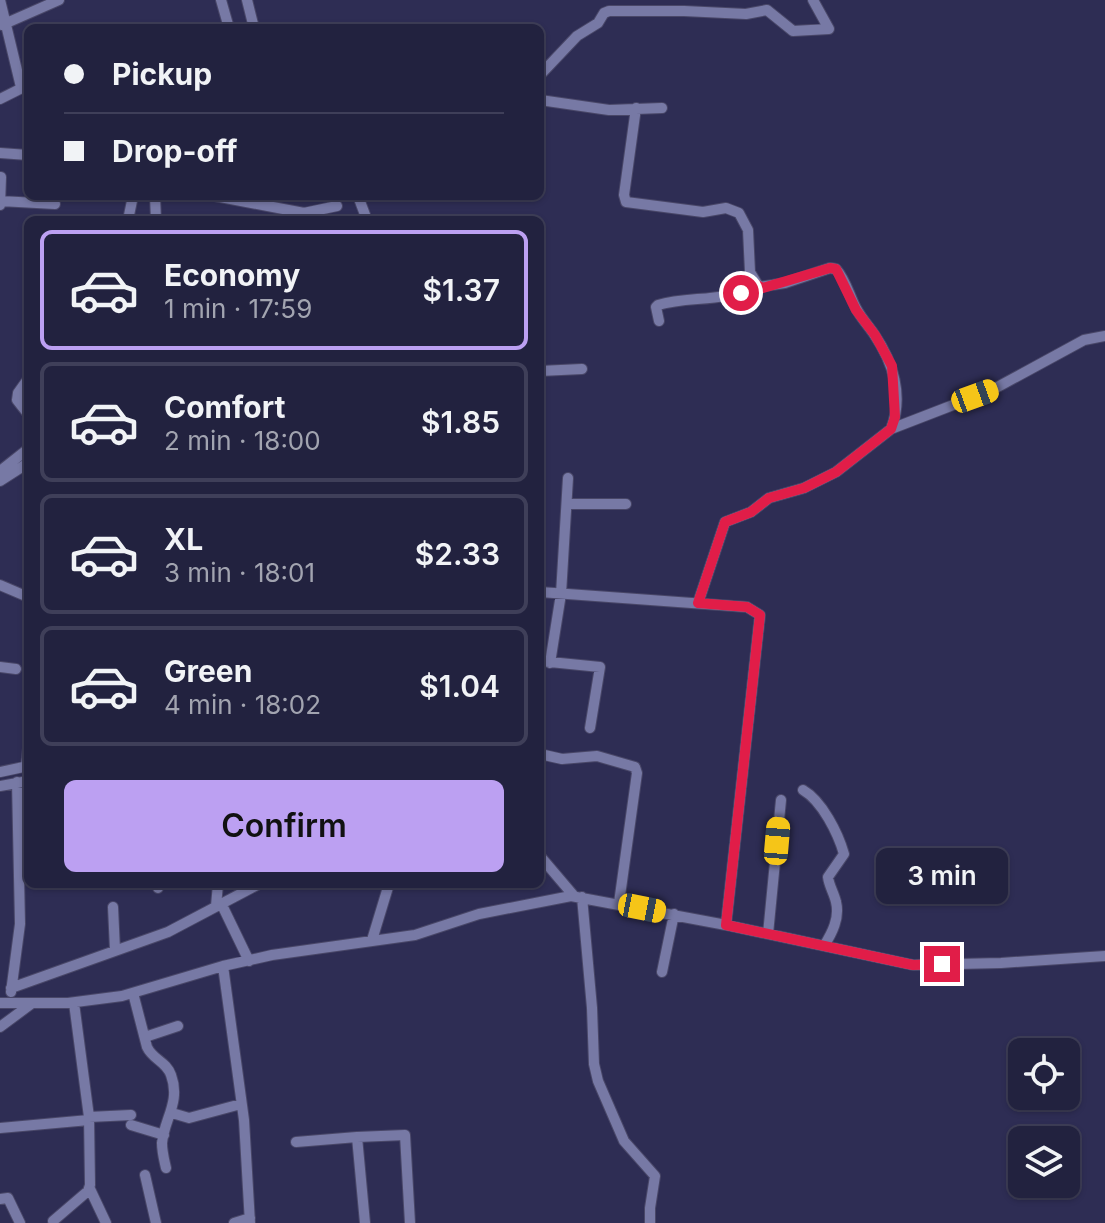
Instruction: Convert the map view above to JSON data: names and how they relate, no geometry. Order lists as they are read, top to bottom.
{
  "page": {
    "banner": ["Pickup", "Drop-off"],
    "list": [
      {
        "name": "Economy",
        "note": "1 min · 17:59",
        "value": "$1.37"
      },
      {
        "name": "Comfort",
        "note": "2 min · 18:00",
        "value": "$1.85"
      },
      {
        "name": "XL",
        "note": "3 min · 18:01",
        "value": "$2.33"
      },
      {
        "name": "Green",
        "note": "4 min · 18:02",
        "value": "$1.04"
      }
    ],
    "buttons": "Confirm",
    "bubble": "3 min"
  }
}
